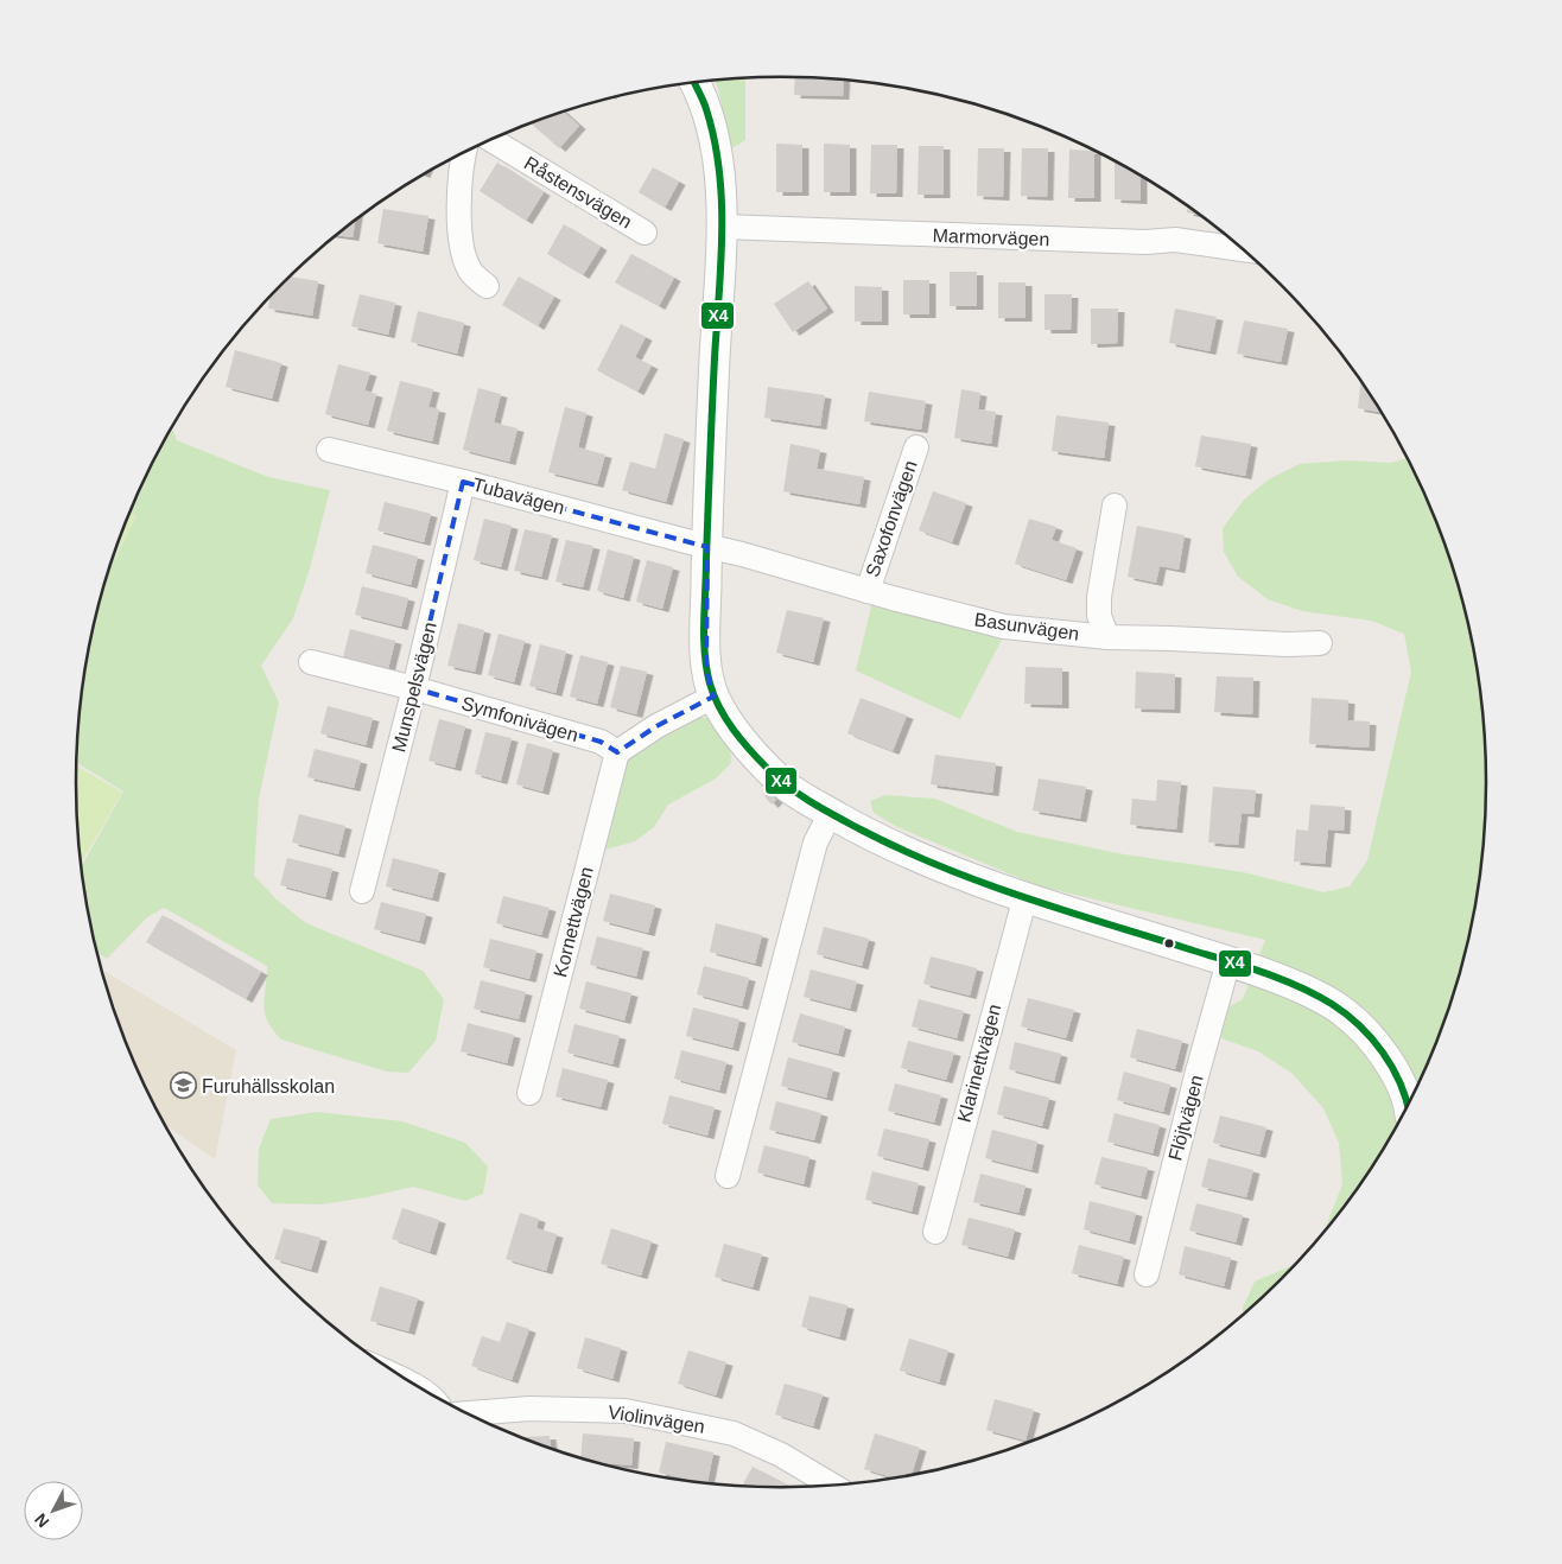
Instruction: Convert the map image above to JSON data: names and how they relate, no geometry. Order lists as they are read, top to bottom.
{
  "streets": {
    "street": [
      "Råstensvägen",
      "Marmorvägen",
      "Tubavägen",
      "Saxofonvägen",
      "Basunvägen",
      "Munspelsvägen",
      "Symfonivägen",
      "Kornettvägen",
      "Klarinettvägen",
      "Flöjtvägen",
      "Violinvägen"
    ]
  },
  "crossings": [
    ["Tubavägen", "Basunvägen"],
    ["Tubavägen", "Munspelsvägen"],
    ["Saxofonvägen", "Basunvägen"],
    ["Munspelsvägen", "Symfonivägen"],
    ["Symfonivägen", "Kornettvägen"]
  ],
  "places": {
    "school or university": ["Furuhällsskolan"]
  },
  "lines": ["transit line X4"],
  "north": "bottom left"
}
